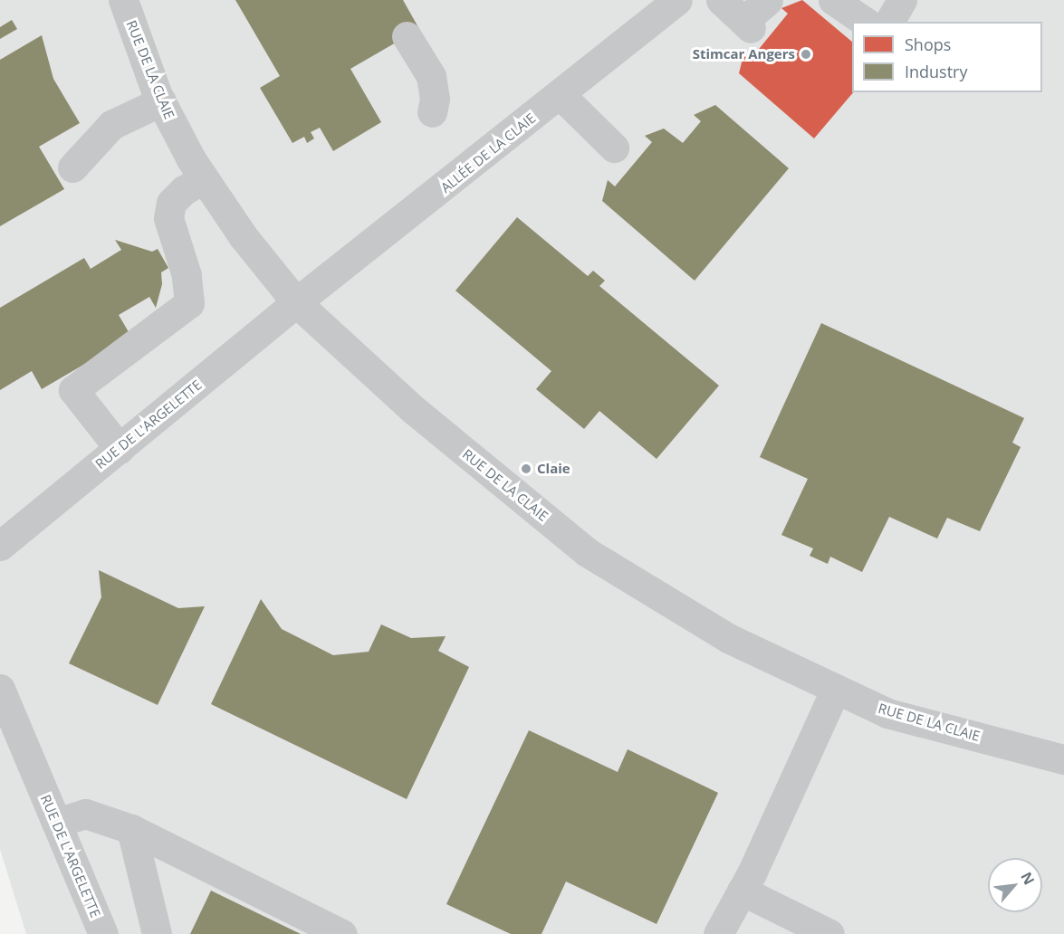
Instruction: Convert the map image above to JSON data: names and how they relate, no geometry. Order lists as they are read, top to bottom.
{
  "streets": {
    "street": ["RUE DE LA CLAIE", "ALLÉE DE LA CLAIE", "RUE DE L'ARGELETTE"]
  },
  "crossings": [
    ["RUE DE LA CLAIE", "ALLÉE DE LA CLAIE"],
    ["RUE DE LA CLAIE", "RUE DE L'ARGELETTE"],
    ["ALLÉE DE LA CLAIE", "RUE DE L'ARGELETTE"]
  ],
  "places": ["Stimcar Angers", "Claie"],
  "legend": ["Shops", "Industry"],
  "north": "top right"
}
